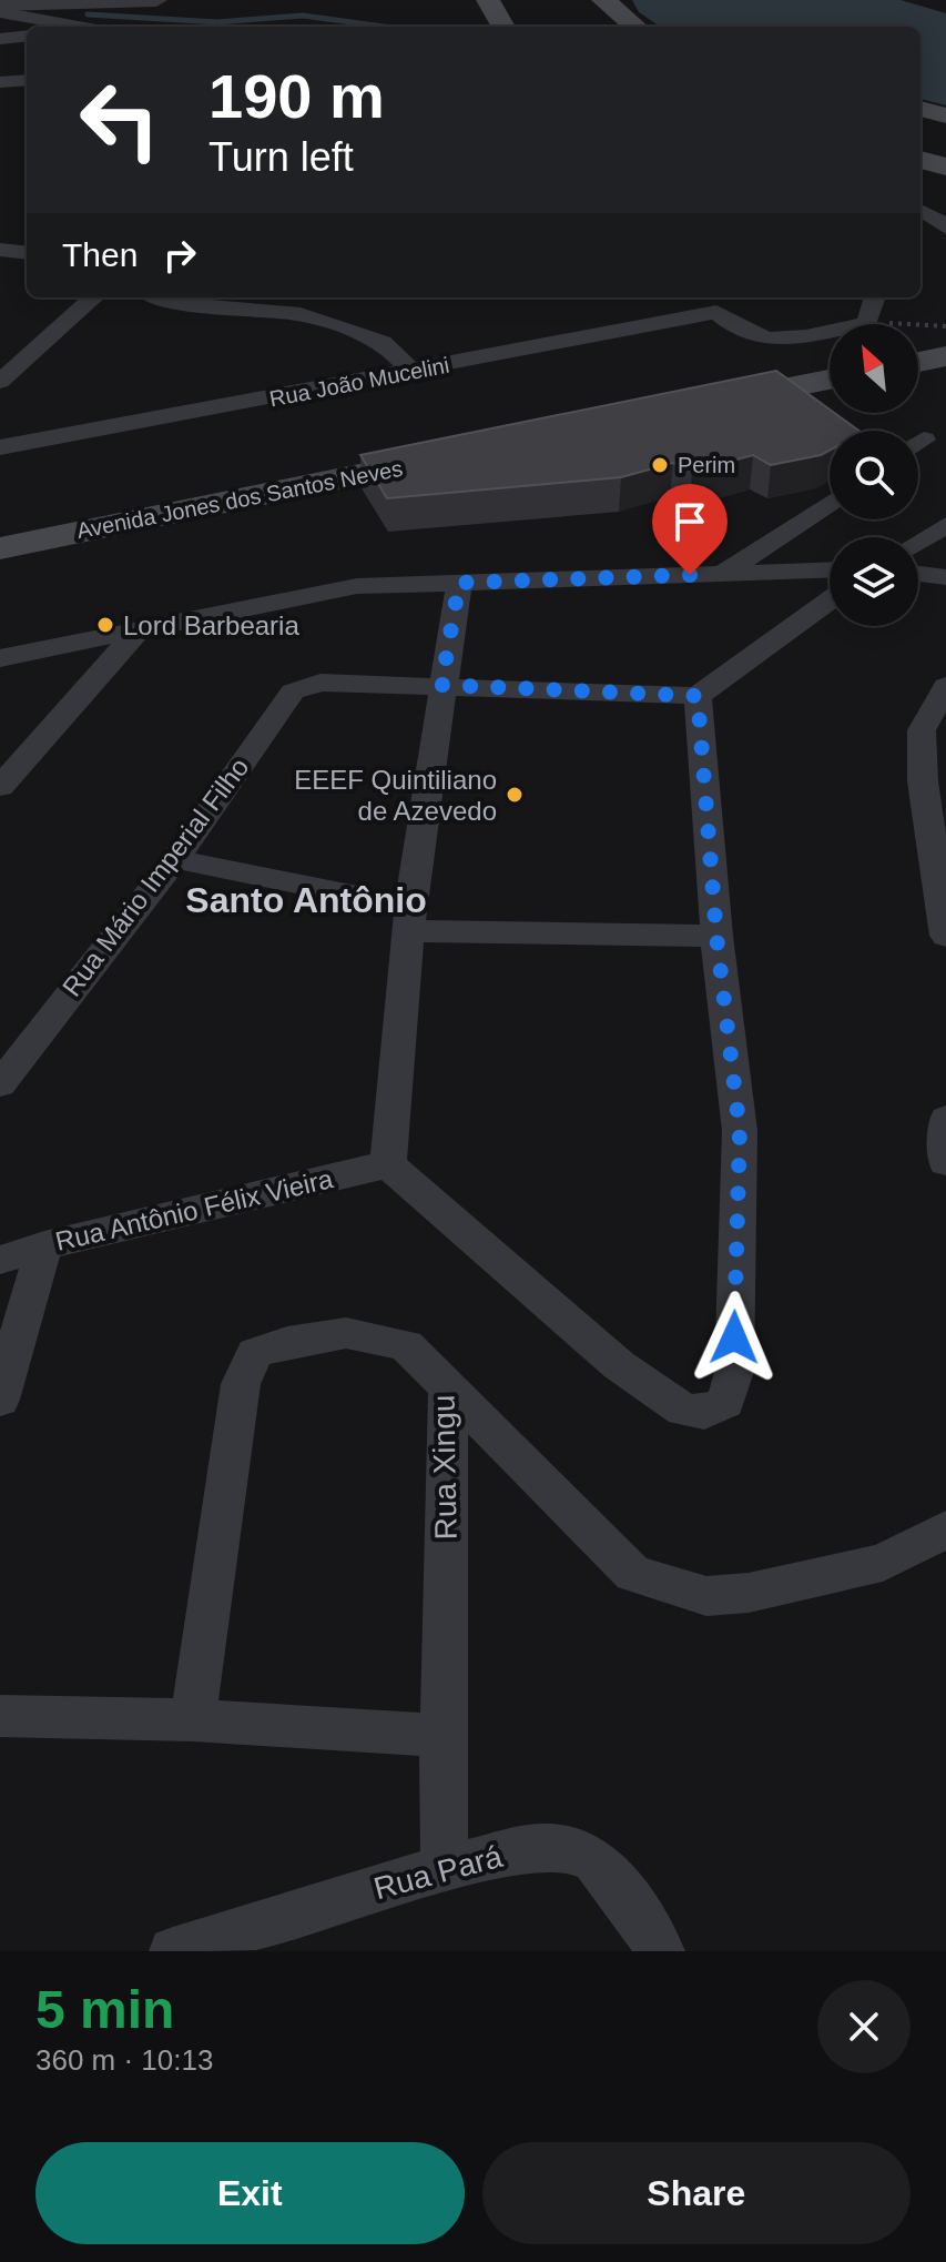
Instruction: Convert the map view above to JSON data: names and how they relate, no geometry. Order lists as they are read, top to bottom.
{
  "streets": {
    "main road": ["Avenida Jones dos Santos Neves"],
    "street": [
      "Rua João Mucelini",
      "Rua Mário Imperial Filho",
      "Rua Antônio Félix Vieira",
      "Rua Xingu",
      "Rua Pará"
    ]
  },
  "crossings": [
    ["Rua Xingu", "Rua Pará"]
  ],
  "districts": ["Santo Antônio"],
  "places": ["Perim", "Lord Barbearia", "EEEF Quintiliano de Azevedo"],
  "north": "top left",
  "page": {
    "turn": ["190 m", "Turn left"],
    "then": "Then",
    "heading": ["5 min", "360 m · 10:13"],
    "buttons": ["Exit", "Share"]
  }
}
